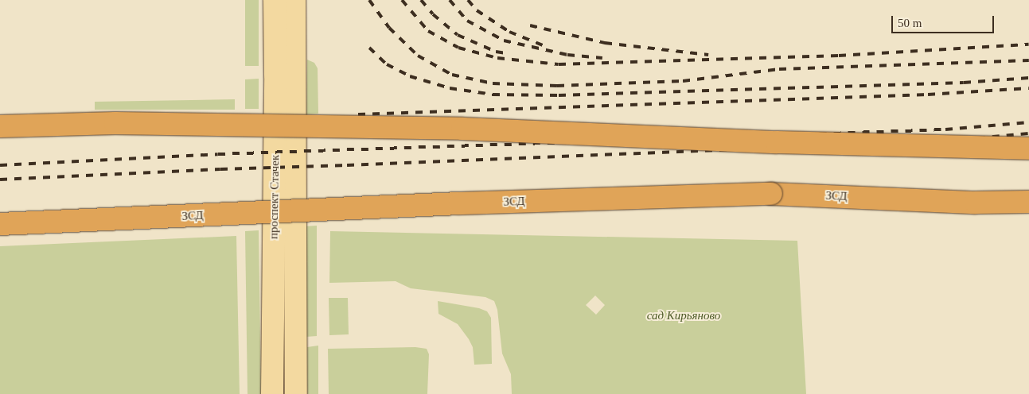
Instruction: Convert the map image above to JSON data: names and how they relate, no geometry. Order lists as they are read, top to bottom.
{
  "streets": {
    "highway": ["ЗСД"],
    "main road": ["проспект Стачек"]
  },
  "parks": ["сад Кирьяново"],
  "scale_bar": "50 m"
}
